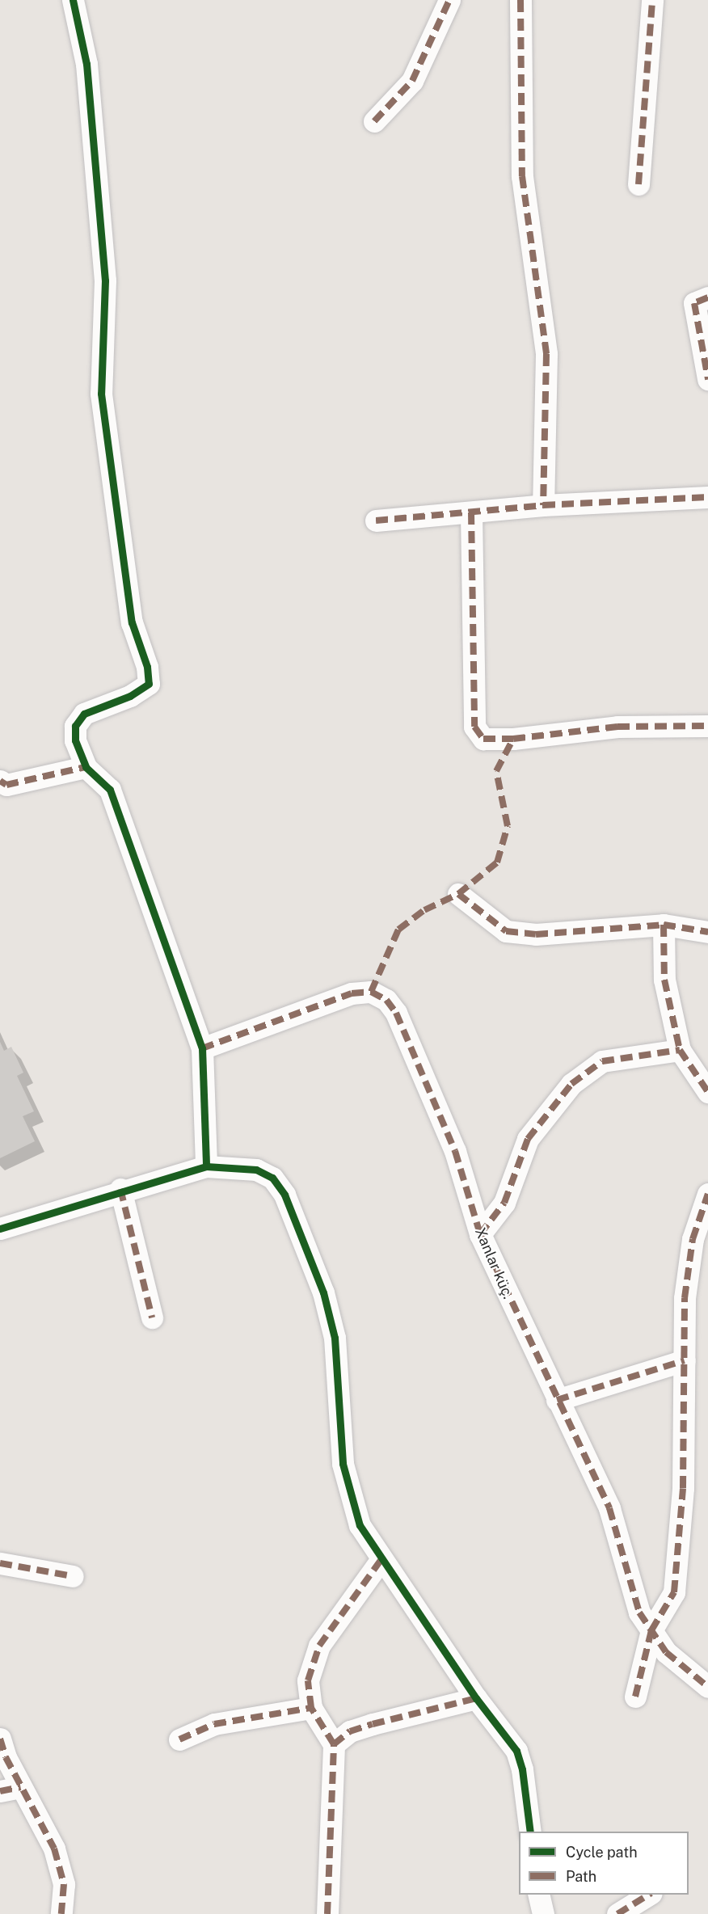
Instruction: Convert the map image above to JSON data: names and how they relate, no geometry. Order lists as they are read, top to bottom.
{
  "streets": {
    "street": ["Xanlar küç."]
  },
  "legend": ["Cycle path", "Path"]
}
